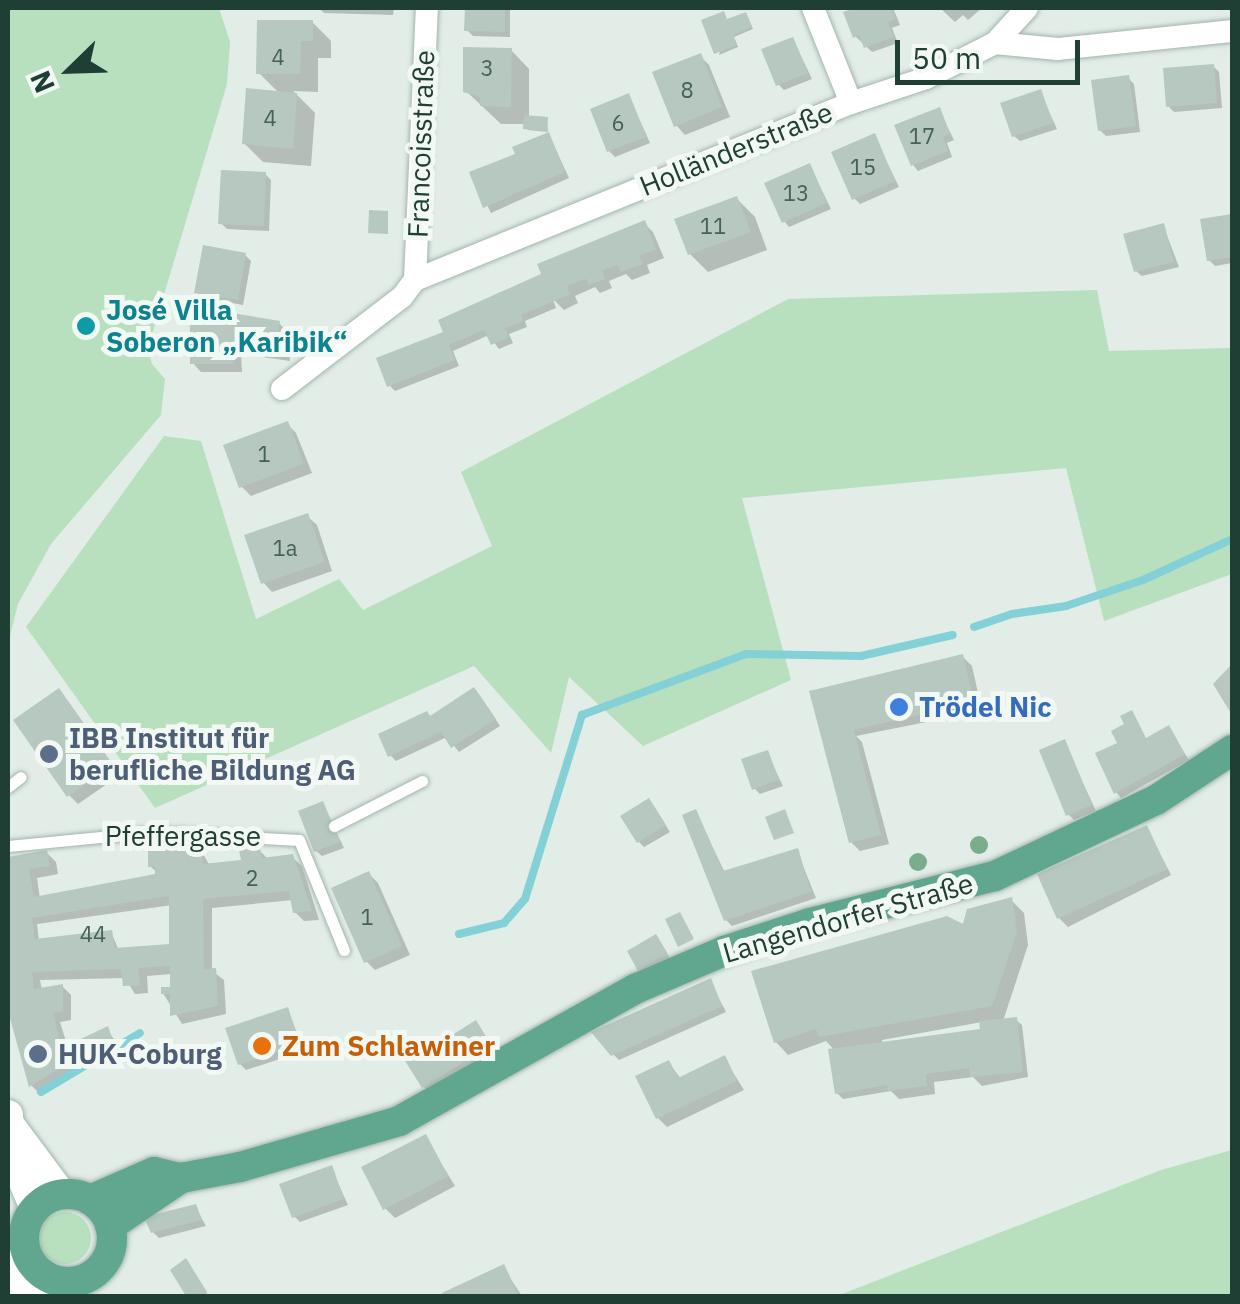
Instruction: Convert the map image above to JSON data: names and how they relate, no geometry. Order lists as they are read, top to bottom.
{
  "streets": {
    "main road": ["Langendorfer Straße"],
    "street": ["Francoisstraße", "Holländerstraße"],
    "lane": ["Pfeffergasse"]
  },
  "crossings": [
    ["Francoisstraße", "Holländerstraße"]
  ],
  "places": [
    "José Villa Soberon „Karibik“",
    "Trödel Nic",
    "IBB Institut für berufliche Bildung AG",
    "Zum Schlawiner",
    "HUK-Coburg"
  ],
  "house_numbers": [
    "4",
    "3",
    "8",
    "4",
    "6",
    "17",
    "15",
    "13",
    "11",
    "1",
    "1a",
    "2",
    "1",
    "44"
  ],
  "scale_bar": "50 m",
  "north": "bottom left"
}
